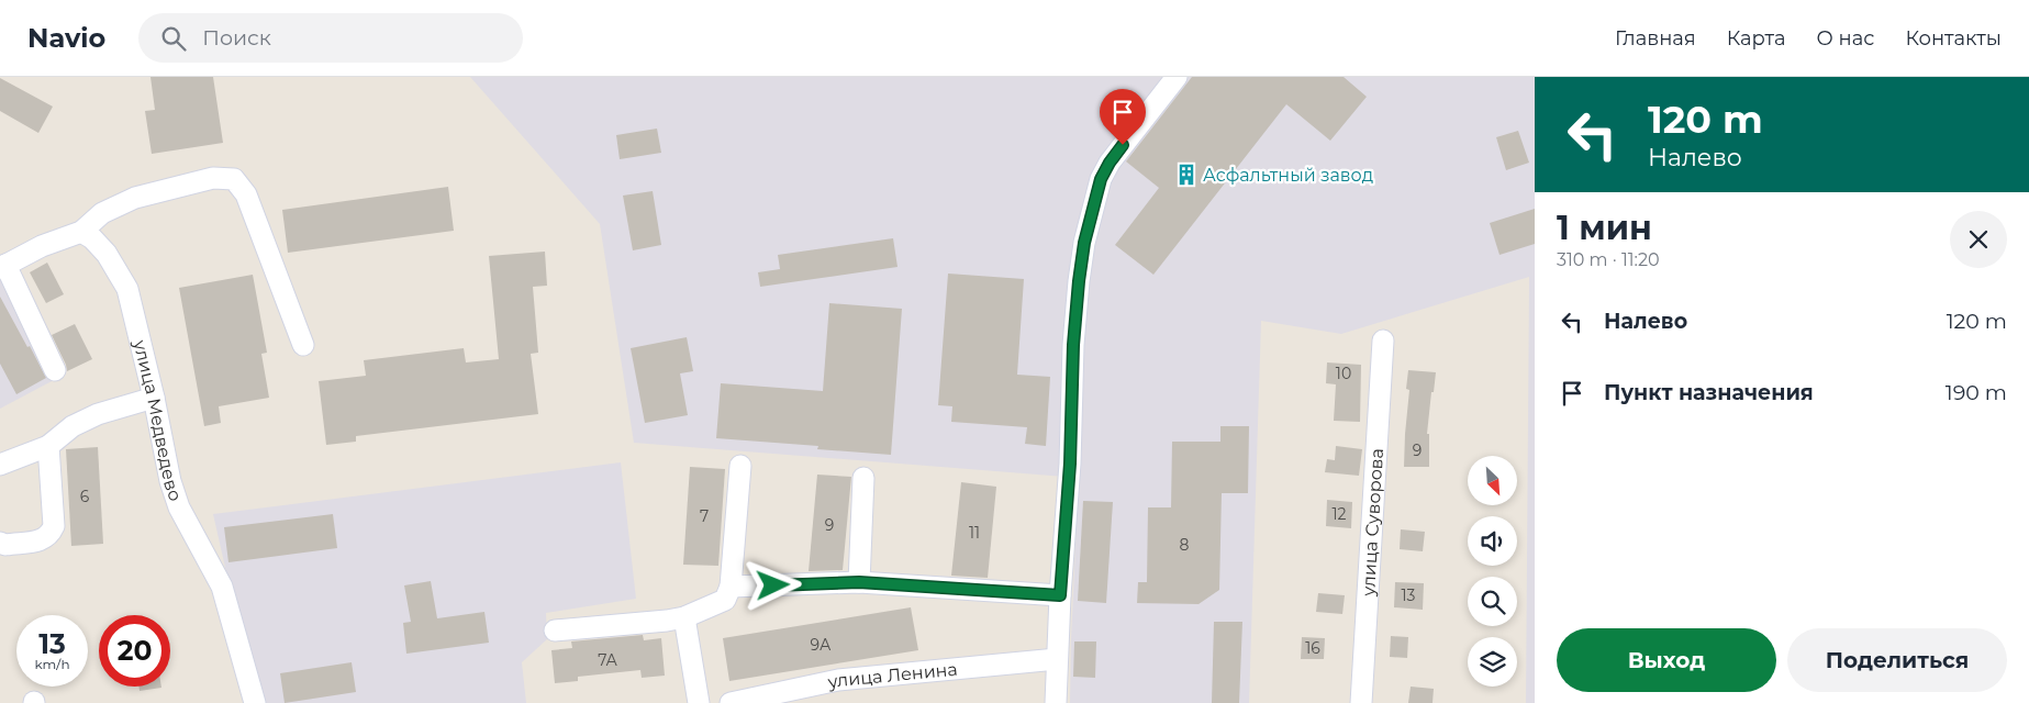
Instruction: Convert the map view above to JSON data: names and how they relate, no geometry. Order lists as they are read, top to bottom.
{
  "streets": {
    "street": ["улица Медведево", "улица Суворова", "улица Ленина"]
  },
  "places": {
    "building": ["Асфальтный завод"]
  },
  "house_numbers": [
    "10",
    "9",
    "6",
    "12",
    "7",
    "9",
    "11",
    "8",
    "13",
    "9А",
    "16",
    "7А"
  ],
  "north": "bottom right",
  "page": {
    "header": "Navio",
    "search": "Поиск",
    "nav": [
      "Главная",
      "Карта",
      "О нас",
      "Контакты"
    ],
    "turn": ["120 m", "Налево"],
    "heading": ["1 мин", "310 m · 11:20"],
    "list": [
      {
        "name": "Налево",
        "value": "120 m"
      },
      {
        "name": "Пункт назначения",
        "value": "190 m"
      }
    ],
    "speed": "13 km/h",
    "limit": "20",
    "buttons": ["Выход", "Поделиться"]
  }
}
